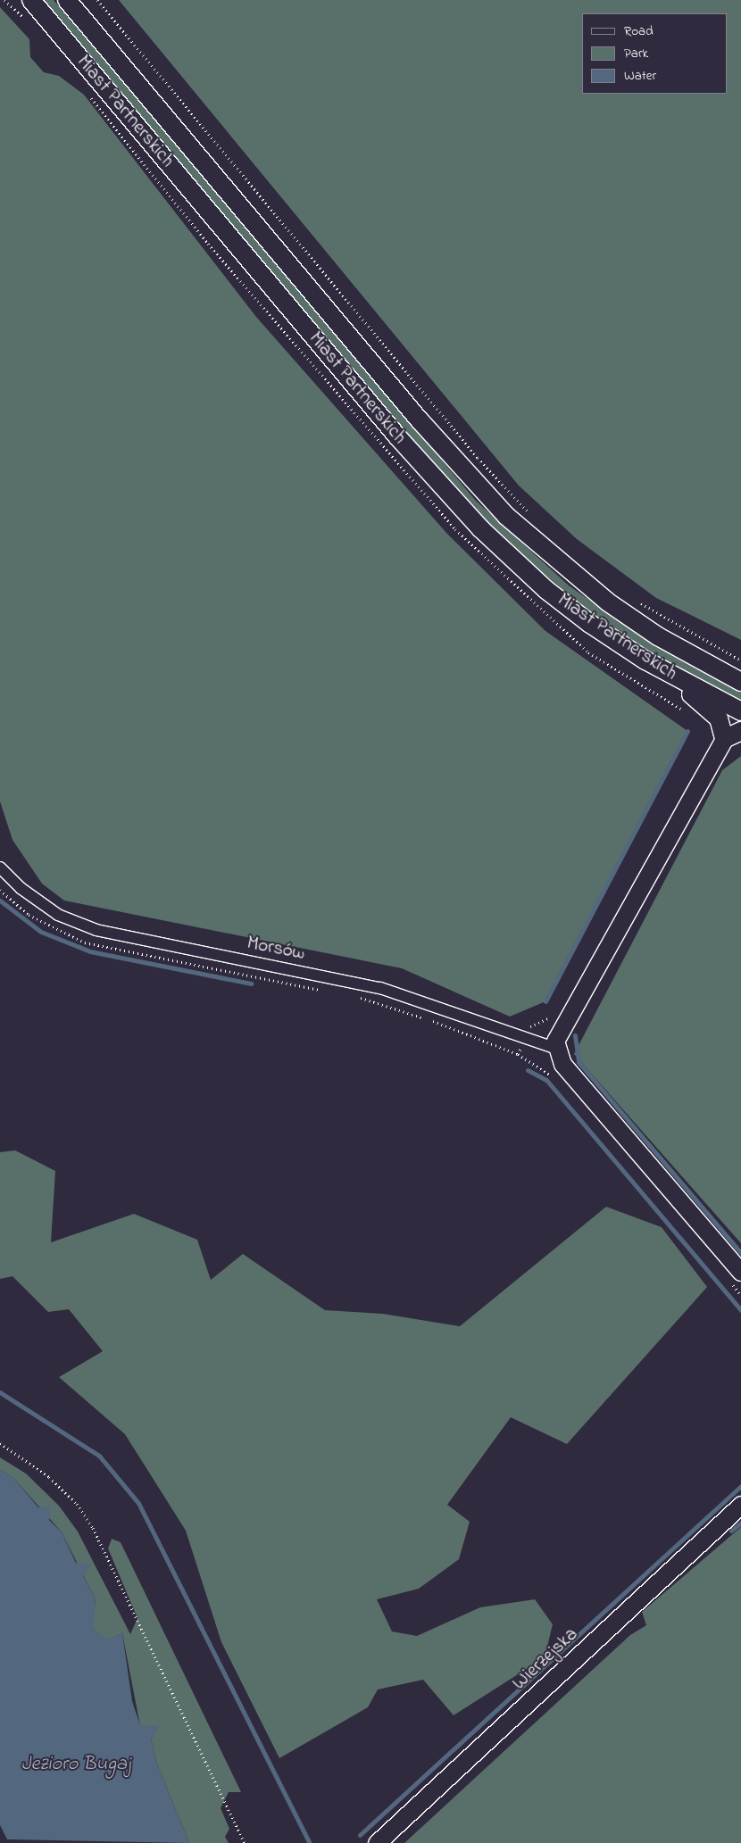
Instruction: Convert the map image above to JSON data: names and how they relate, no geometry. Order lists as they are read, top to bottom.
{
  "streets": {
    "main road": ["Miast Partnerskich"],
    "street": ["Morsów", "Wierzejska"]
  },
  "water": ["Jezioro Bugaj"],
  "legend": ["Road", "Park", "Water"]
}
